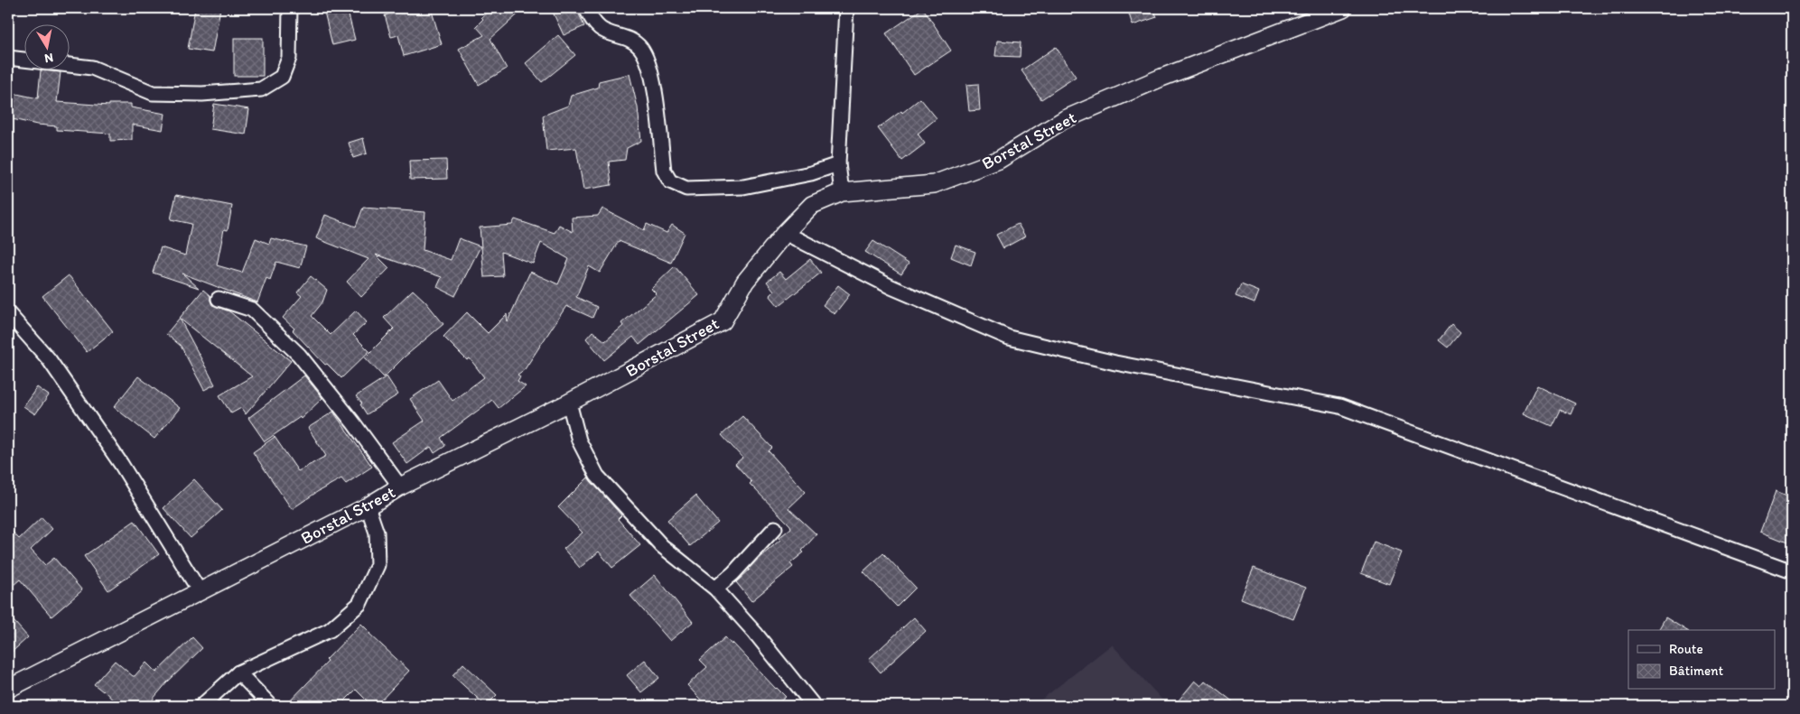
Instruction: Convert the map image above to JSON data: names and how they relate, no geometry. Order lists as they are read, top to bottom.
{
  "streets": {
    "street": ["Borstal Street"]
  },
  "legend": ["Route", "Bâtiment"],
  "north": "bottom"
}
